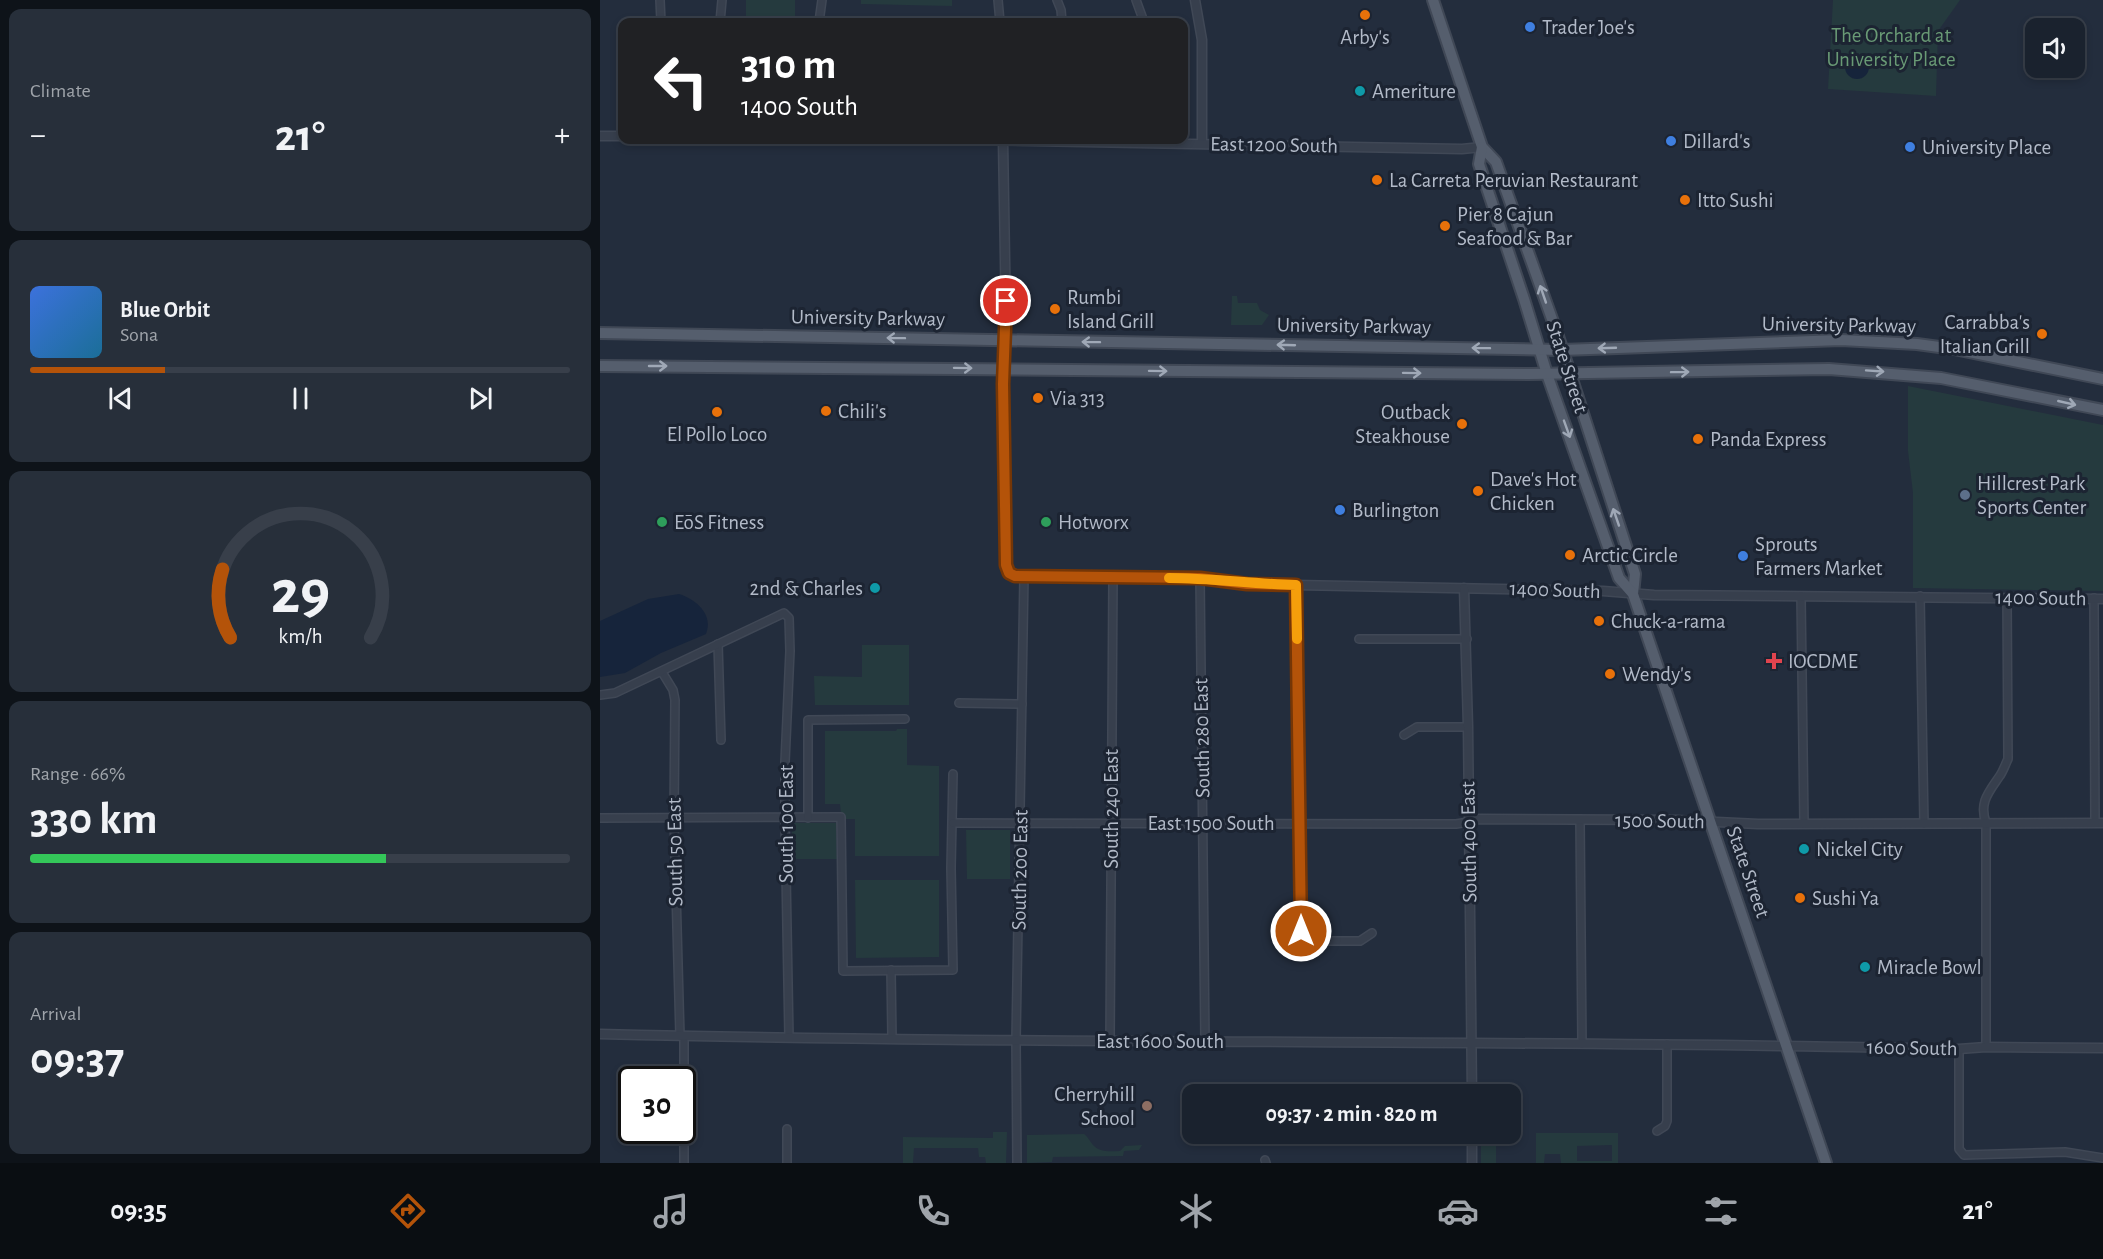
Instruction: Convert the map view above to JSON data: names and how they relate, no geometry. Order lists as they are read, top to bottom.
{
  "streets": {
    "main road": ["University Parkway", "State Street"],
    "street": [
      "East 1200 South",
      "1400 South",
      "South 280 East",
      "South 240 East",
      "1500 South",
      "East 1500 South",
      "South 100 East",
      "South 400 East",
      "South 50 East",
      "South 200 East",
      "East 1600 South",
      "1600 South"
    ]
  },
  "crossings": [
    ["East 1200 South", "State Street"],
    ["University Parkway", "State Street"],
    ["State Street", "1400 South"],
    ["State Street", "1500 South"],
    ["State Street", "1600 South"],
    ["1400 South", "South 280 East"],
    ["1400 South", "South 240 East"],
    ["1400 South", "South 400 East"],
    ["1400 South", "South 200 East"],
    ["South 280 East", "East 1500 South"],
    ["South 280 East", "East 1600 South"],
    ["South 240 East", "East 1500 South"],
    ["South 240 East", "East 1600 South"],
    ["1500 South", "East 1500 South"],
    ["1500 South", "South 400 East"],
    ["East 1500 South", "South 400 East"],
    ["East 1500 South", "South 200 East"],
    ["South 100 East", "East 1600 South"],
    ["South 400 East", "East 1600 South"],
    ["South 50 East", "East 1600 South"],
    ["South 200 East", "East 1600 South"],
    ["East 1600 South", "1600 South"]
  ],
  "parks": ["The Orchard at University Place"],
  "places": {
    "other": [
      "Arby's",
      "Trader Joe's",
      "Ameriture",
      "Dillard's",
      "University Place",
      "La Carreta Peruvian Restaurant",
      "Itto Sushi",
      "Pier 8 Cajun Seafood & Bar",
      "Rumbi Island Grill",
      "Carrabba's Italian Grill",
      "Via 313",
      "Chili's",
      "El Pollo Loco",
      "Outback Steakhouse",
      "Panda Express",
      "Dave's Hot Chicken",
      "Hillcrest Park Sports Center",
      "Burlington",
      "EōS Fitness",
      "Hotworx",
      "Arctic Circle",
      "Sprouts Farmers Market",
      "2nd & Charles",
      "Chuck-a-rama",
      "Wendy's",
      "Nickel City",
      "Sushi Ya",
      "Miracle Bowl",
      "Cherryhill School"
    ],
    "health": ["IOCDME"]
  },
  "page": {
    "tile": [
      "Climate",
      ["Range · 66%", "330 km"],
      ["Arrival", "09:37"]
    ],
    "turn": ["310 m", "1400 South"],
    "heat": ["−", "21°", "+"],
    "song": ["Blue Orbit", "Sona"],
    "limit": "30",
    "trip": "09:37 · 2 min · 820 m",
    "tabs": ["09:35", "21°"],
    "gauge": ["29", "km/h"]
  }
}
